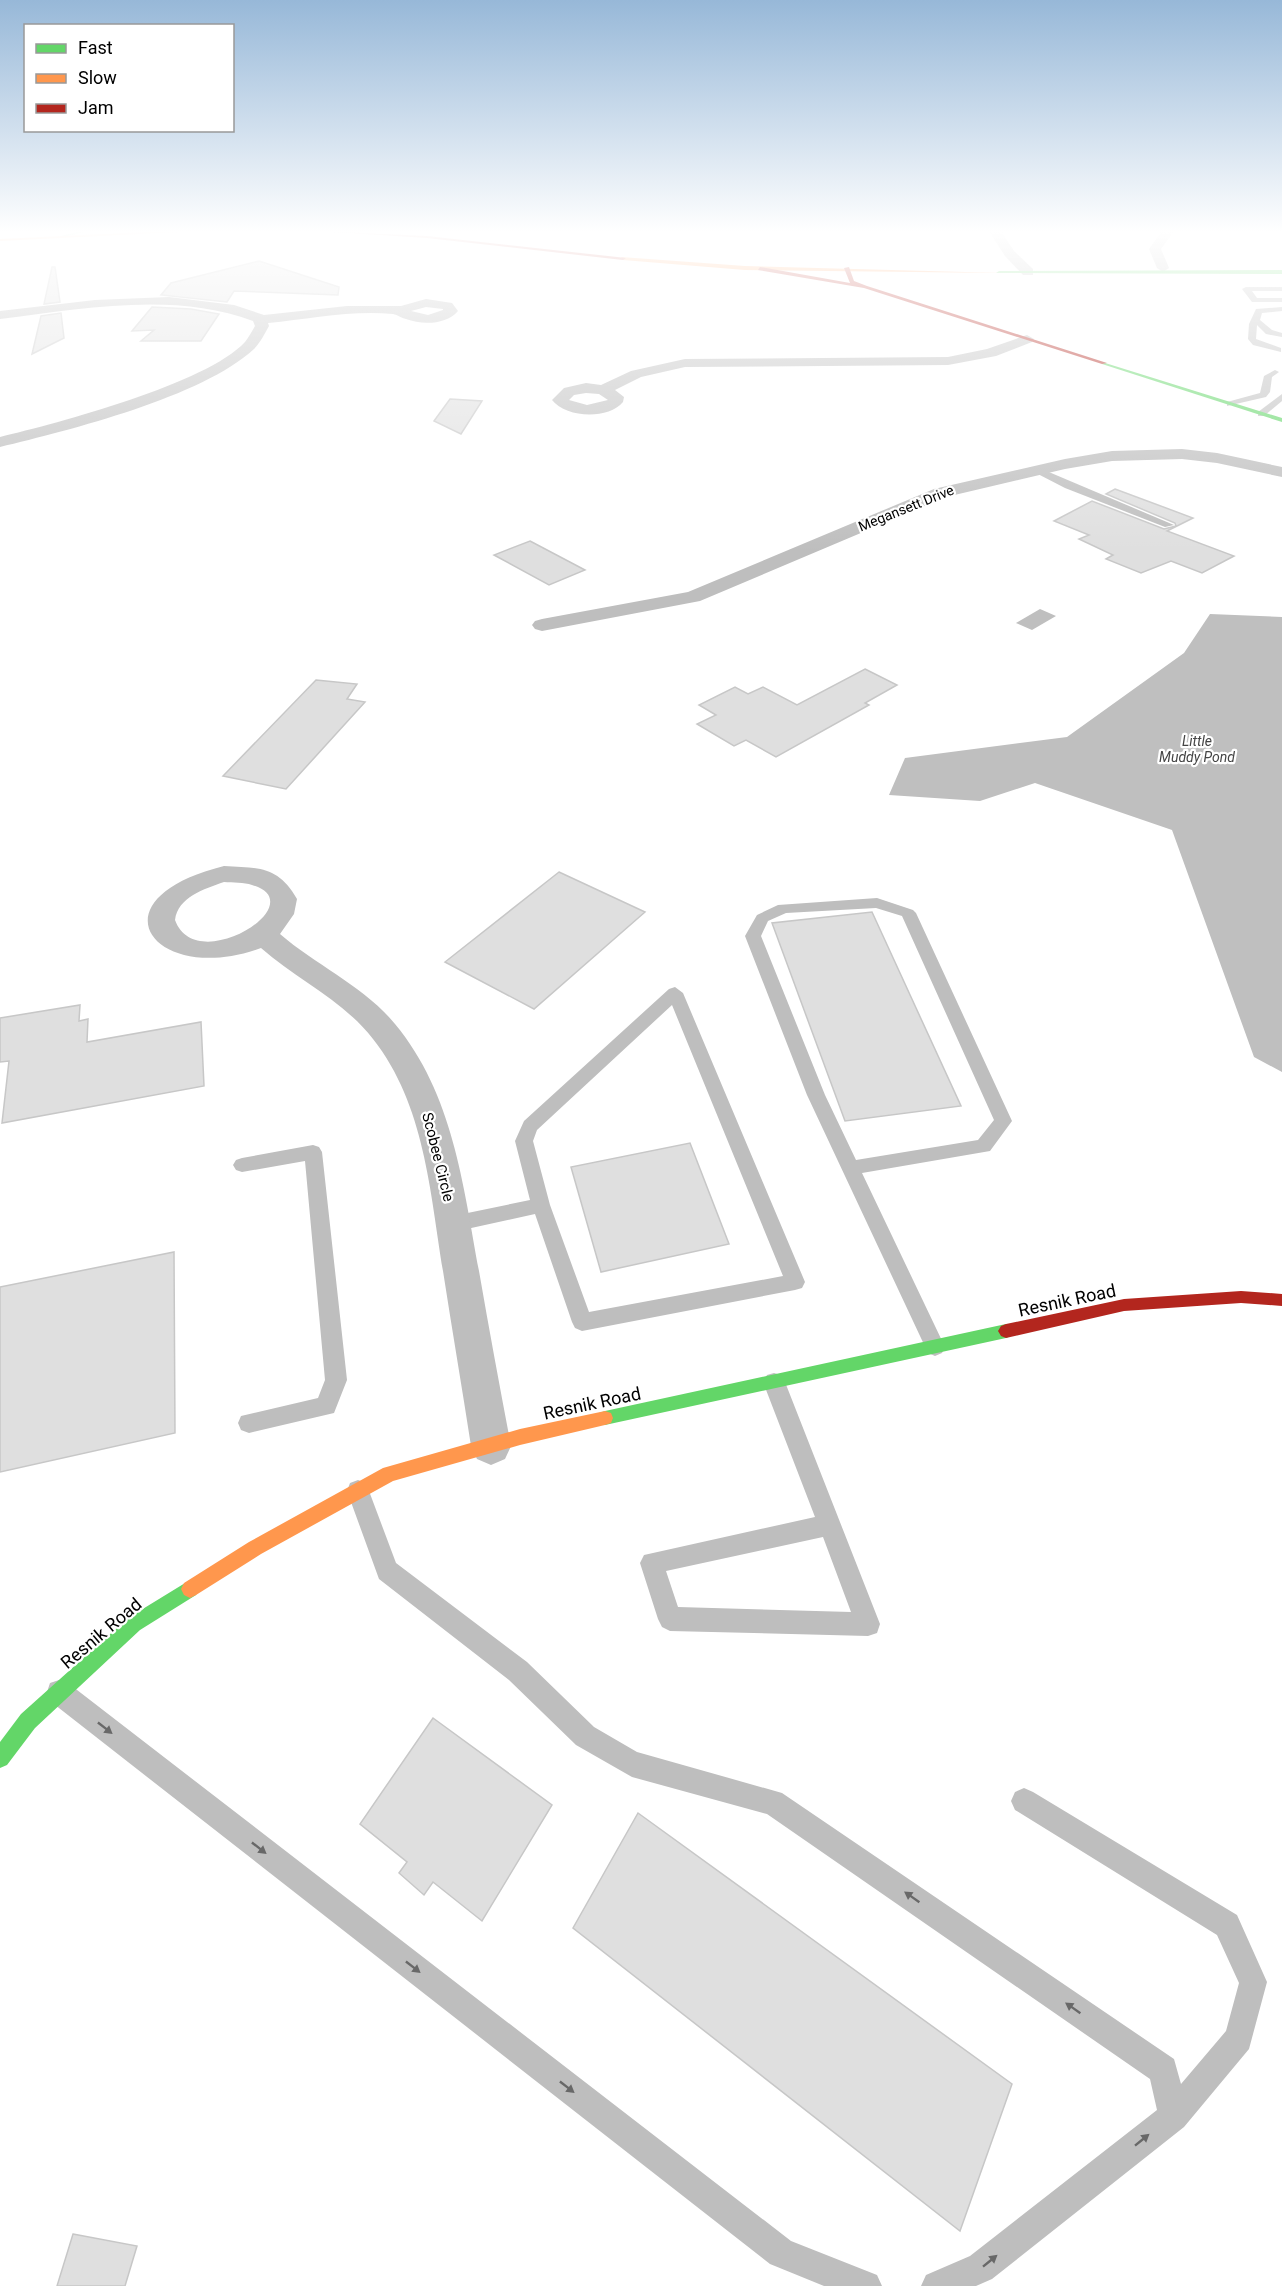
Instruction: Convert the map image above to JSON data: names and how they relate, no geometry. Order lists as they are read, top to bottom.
{
  "streets": {
    "main road": ["Resnik Road"],
    "street": ["Megansett Drive", "Scobee Circle"]
  },
  "crossings": [
    ["Scobee Circle", "Resnik Road"]
  ],
  "water": ["Little Muddy Pond"],
  "legend": ["Fast", "Slow", "Jam"]
}
